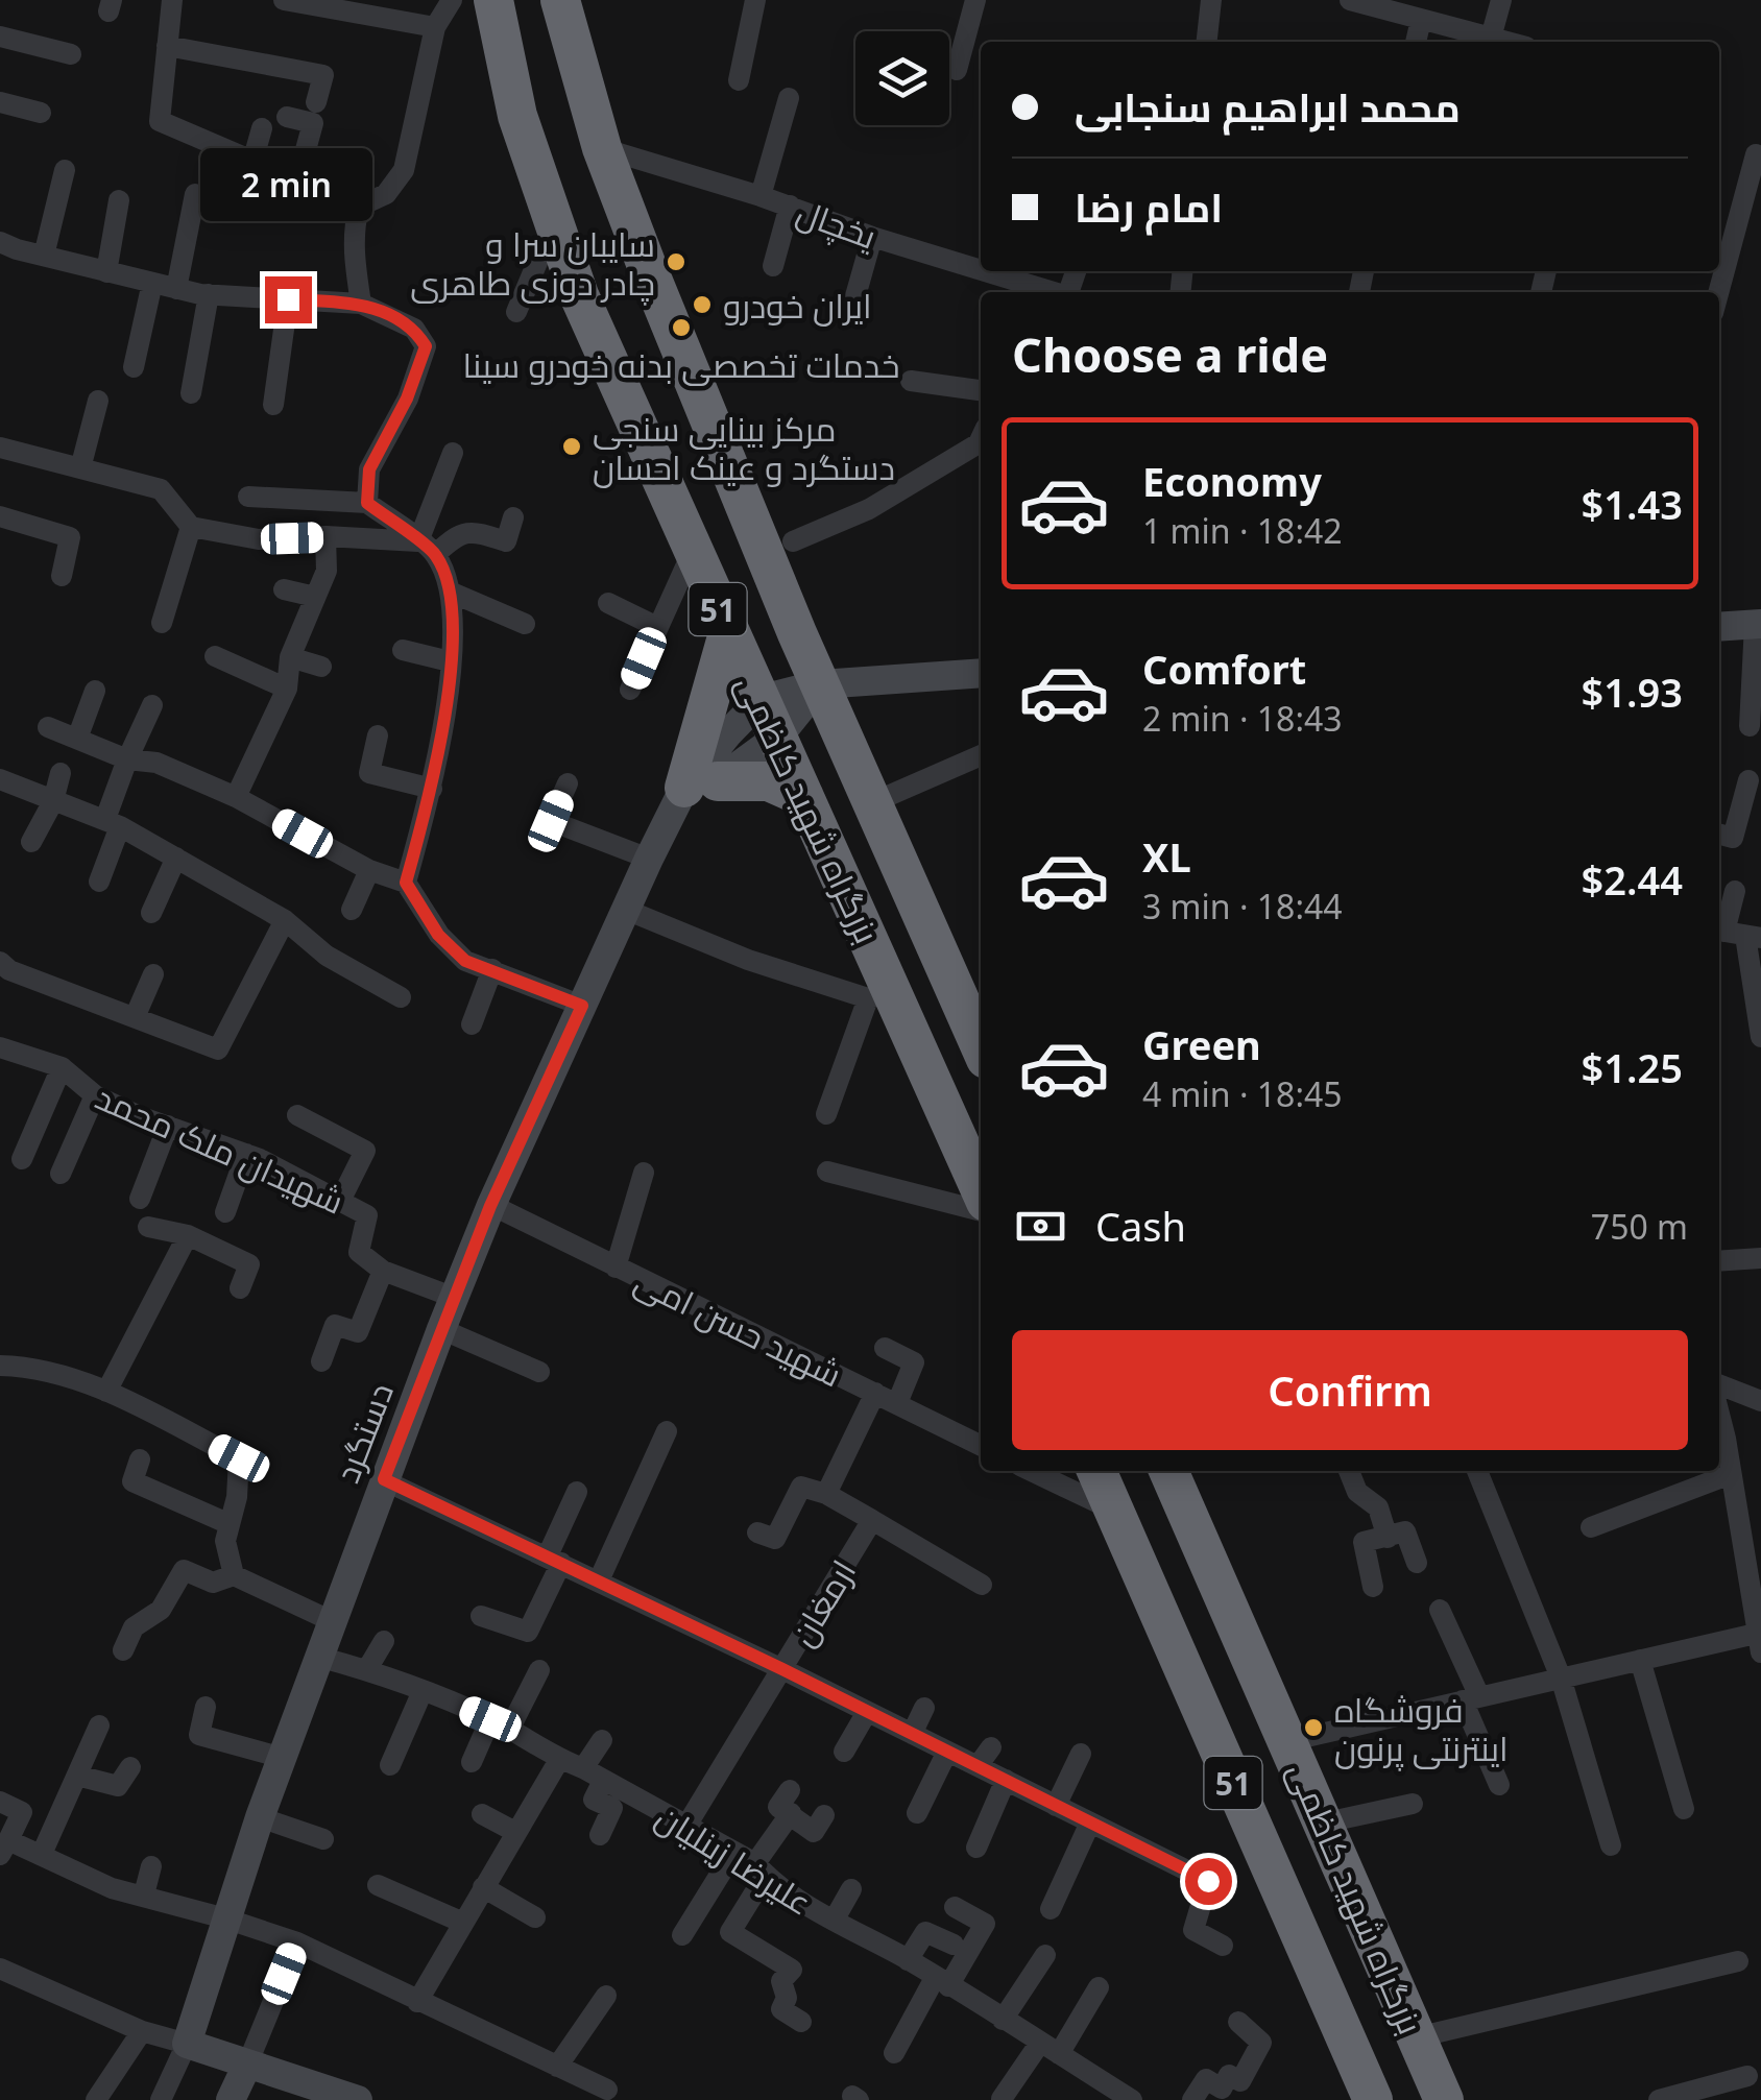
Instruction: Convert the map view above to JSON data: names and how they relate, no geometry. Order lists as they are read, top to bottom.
{
  "streets": {
    "highway": ["51", "بزرگراه شهید کاظمی"],
    "street": [
      "یخچال",
      "شهیدان ملک محمد",
      "شهید حسن امی",
      "دستگرد",
      "ارمغان",
      "علیرضا زینلیان"
    ]
  },
  "crossings": [
    ["یخچال", "بزرگراه شهید کاظمی"],
    ["بزرگراه شهید کاظمی", "دستگرد"],
    ["شهید حسن امی", "دستگرد"],
    ["دستگرد", "علیرضا زینلیان"],
    ["ارمغان", "علیرضا زینلیان"]
  ],
  "places": [
    "سایبان سرا و چادر دوزی طاهری",
    "ایران خودرو",
    "خدمات تخصصی بدنه خودرو سینا",
    "مرکز بینایی سنجی دستگرد و عینک احسان",
    "فروشگاه اینترنتی پرنون"
  ],
  "page": {
    "banner": ["محمد ابراهیم سنجابی", "امام رضا"],
    "bubble": "2 min",
    "heading": "Choose a ride",
    "list": [
      {
        "name": "Economy",
        "note": "1 min · 18:42",
        "value": "$1.43"
      },
      {
        "name": "Comfort",
        "note": "2 min · 18:43",
        "value": "$1.93"
      },
      {
        "name": "XL",
        "note": "3 min · 18:44",
        "value": "$2.44"
      },
      {
        "name": "Green",
        "note": "4 min · 18:45",
        "value": "$1.25"
      }
    ],
    "pay": ["Cash", "750 m"],
    "buttons": "Confirm"
  }
}
